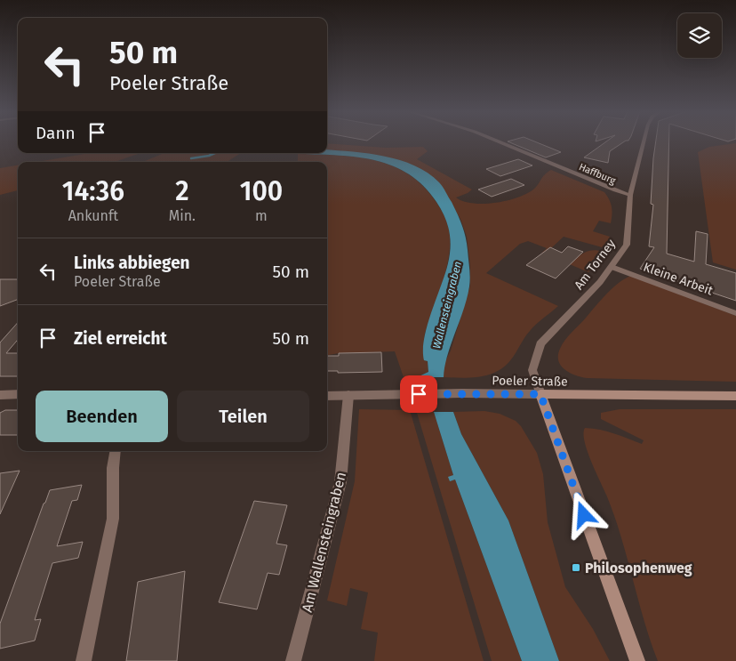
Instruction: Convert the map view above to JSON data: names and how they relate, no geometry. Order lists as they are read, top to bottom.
{
  "streets": {
    "main road": ["Poeler Straße"],
    "street": [
      "Haffburg",
      "Am Torney",
      "Kleine Arbeit",
      "Am Wallensteingraben"
    ]
  },
  "crossings": [
    ["Haffburg", "Am Torney"],
    ["Am Torney", "Kleine Arbeit"],
    ["Am Torney", "Poeler Straße"],
    ["Poeler Straße", "Am Wallensteingraben"]
  ],
  "water": ["Wallensteingraben"],
  "places": {
    "transit": ["Philosophenweg"]
  },
  "page": {
    "turn": ["50 m", "Poeler Straße"],
    "then": "Dann",
    "eta": [
      "14:36",
      "Ankunft",
      "2",
      "Min.",
      "100",
      "m"
    ],
    "list": [
      {
        "name": "Links abbiegen",
        "note": "Poeler Straße",
        "value": "50 m"
      },
      {
        "name": "Ziel erreicht",
        "value": "50 m"
      }
    ],
    "buttons": ["Beenden", "Teilen"]
  }
}
